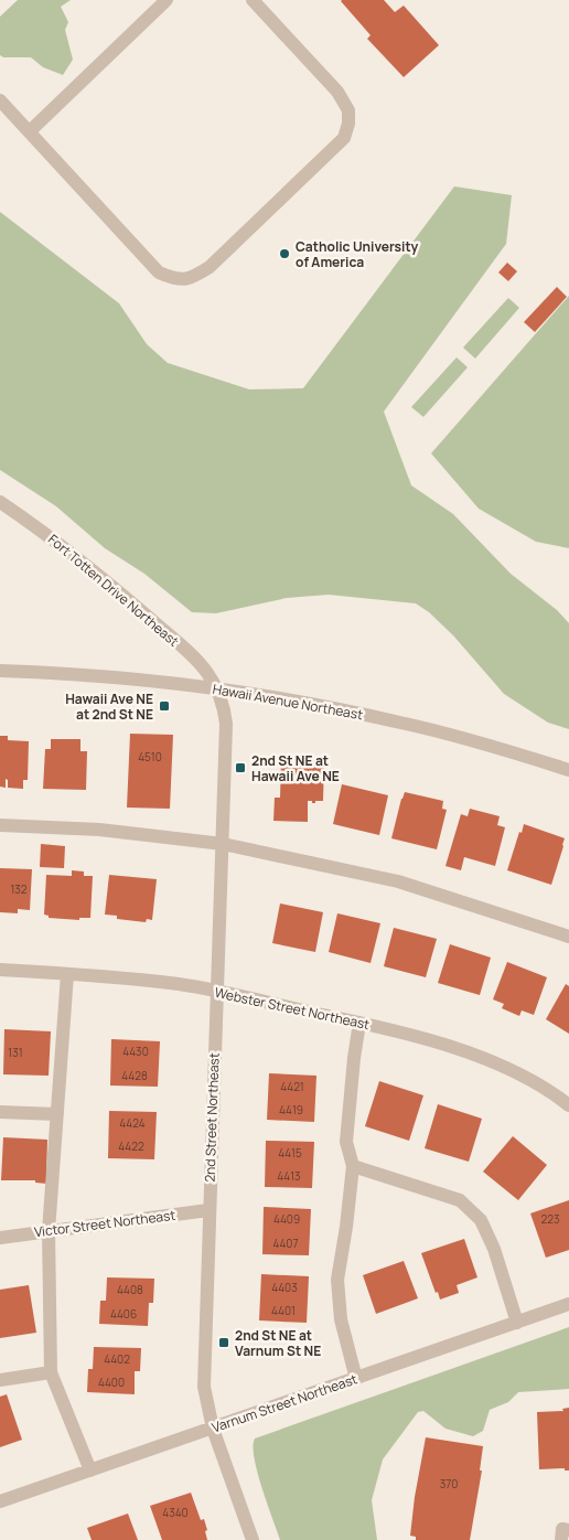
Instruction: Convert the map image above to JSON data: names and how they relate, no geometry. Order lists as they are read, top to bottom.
{
  "streets": {
    "street": [
      "Fort Totten Drive Northeast",
      "Hawaii Avenue Northeast",
      "Webster Street Northeast",
      "2nd Street Northeast",
      "Victor Street Northeast",
      "Varnum Street Northeast"
    ]
  },
  "crossings": [
    ["Fort Totten Drive Northeast", "Hawaii Avenue Northeast"],
    ["Fort Totten Drive Northeast", "2nd Street Northeast"],
    ["Hawaii Avenue Northeast", "2nd Street Northeast"],
    ["Webster Street Northeast", "2nd Street Northeast"],
    ["2nd Street Northeast", "Victor Street Northeast"],
    ["2nd Street Northeast", "Varnum Street Northeast"]
  ],
  "places": {
    "other": ["Catholic University of America"],
    "transit": ["Hawaii Ave NE at 2nd St NE", "2nd St NE at Hawaii Ave NE", "2nd St NE at Varnum St NE"]
  },
  "house_numbers": [
    "4510",
    "132",
    "4430",
    "131",
    "4428",
    "4421",
    "4419",
    "4424",
    "4422",
    "4415",
    "4413",
    "4409",
    "223",
    "4407",
    "4403",
    "4408",
    "4401",
    "4406",
    "4402",
    "4400",
    "370",
    "4340"
  ]
}
